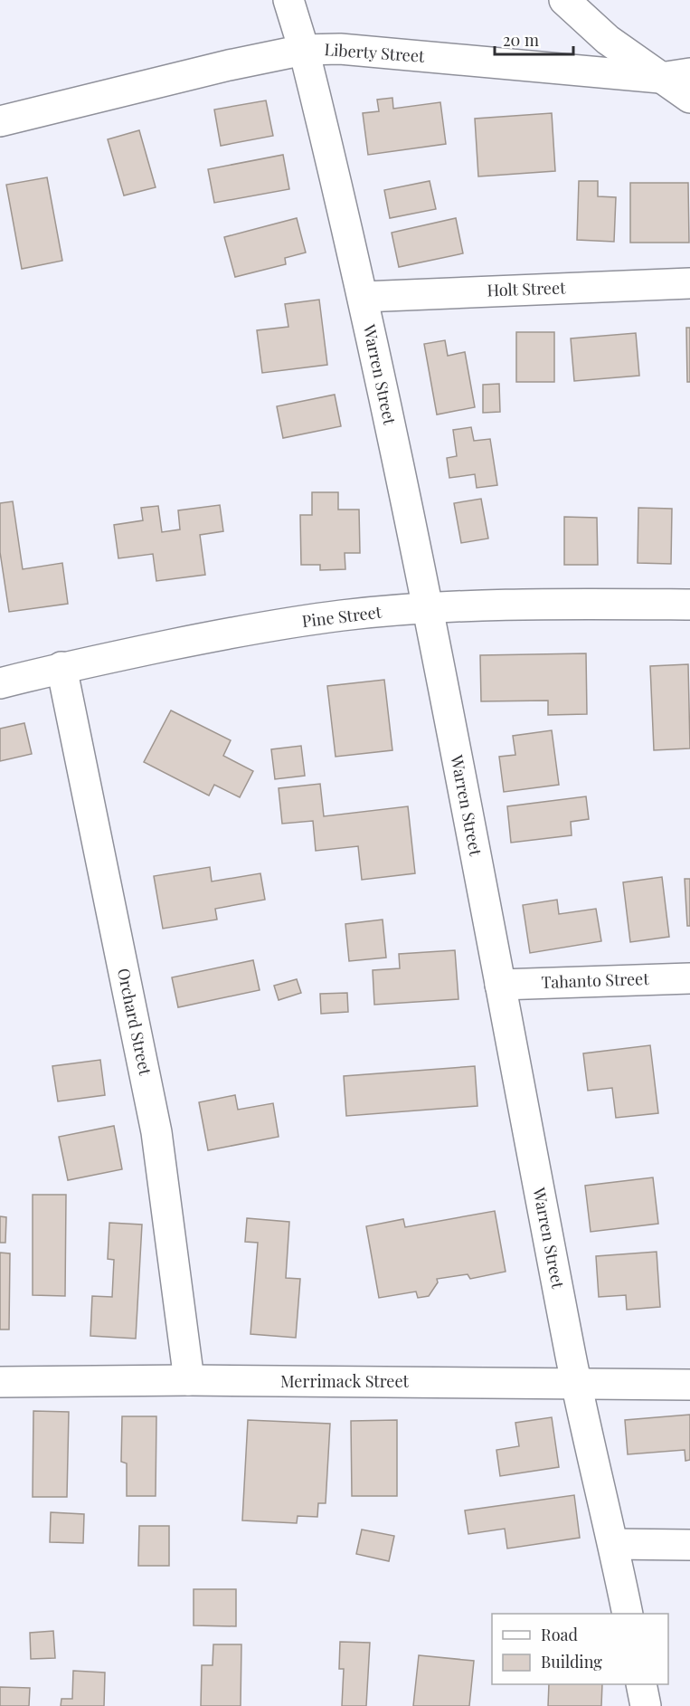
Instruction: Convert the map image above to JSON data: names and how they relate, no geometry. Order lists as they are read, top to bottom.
{
  "streets": {
    "street": [
      "Liberty Street",
      "Holt Street",
      "Warren Street",
      "Pine Street",
      "Tahanto Street",
      "Orchard Street",
      "Merrimack Street"
    ]
  },
  "crossings": [
    ["Liberty Street", "Warren Street"],
    ["Holt Street", "Warren Street"],
    ["Warren Street", "Pine Street"],
    ["Warren Street", "Tahanto Street"],
    ["Warren Street", "Merrimack Street"],
    ["Pine Street", "Orchard Street"],
    ["Orchard Street", "Merrimack Street"]
  ],
  "legend": ["Road", "Building"],
  "scale_bar": "20 m"
}
